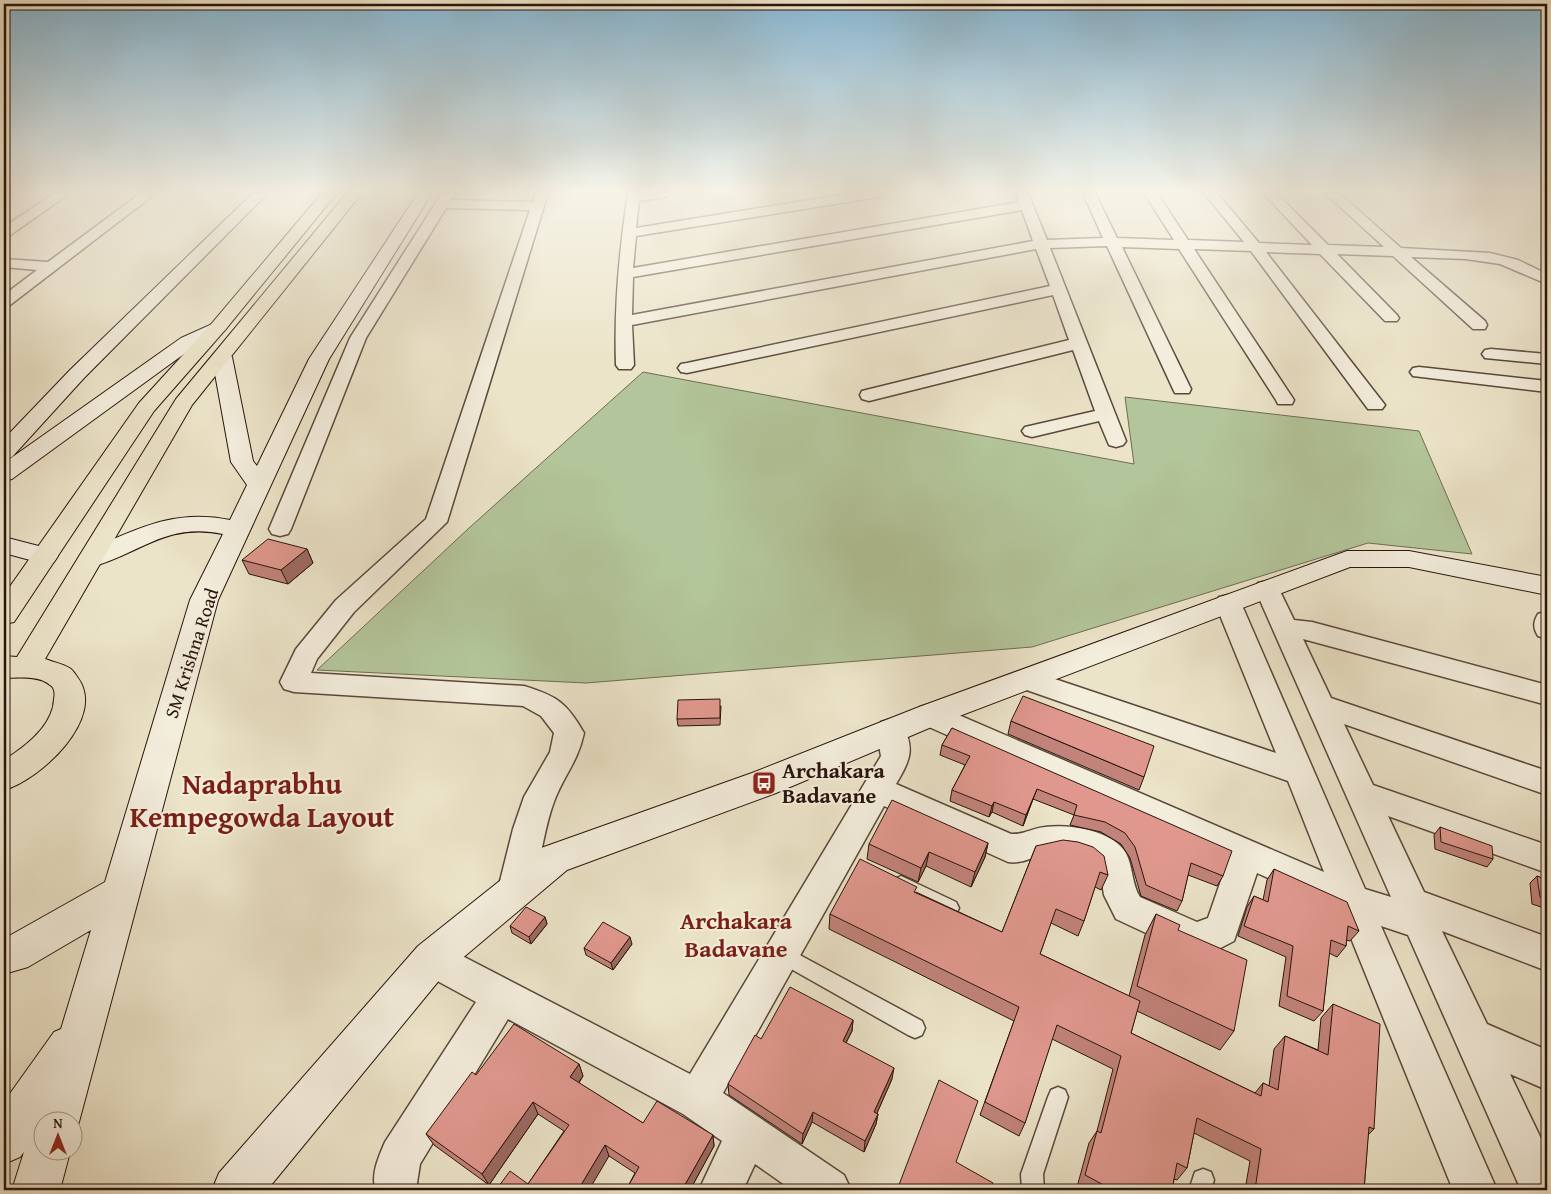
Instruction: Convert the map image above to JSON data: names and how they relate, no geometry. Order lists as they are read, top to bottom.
{
  "streets": {
    "street": ["SM Krishna Road"]
  },
  "districts": ["Nadaprabhu Kempegowda Layout", "Archakara Badavane"],
  "places": {
    "bus stop": ["Archakara Badavane"]
  },
  "north": "top"
}
